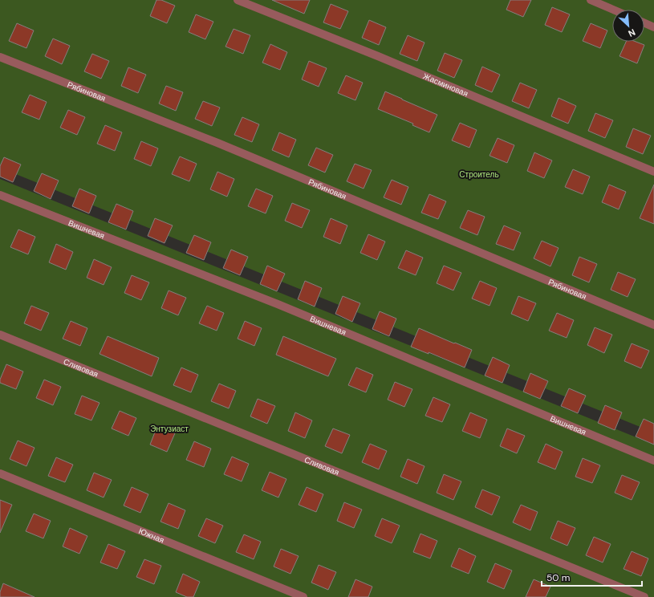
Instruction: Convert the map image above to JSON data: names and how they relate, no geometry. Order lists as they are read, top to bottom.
{
  "streets": {
    "street": [
      "Жасминовая",
      "Рябиновая",
      "Вишневая",
      "Сливовая",
      "Южная"
    ]
  },
  "parks": ["Строитель", "Энтузиаст"],
  "scale_bar": "50 m",
  "north": "bottom right"
}
